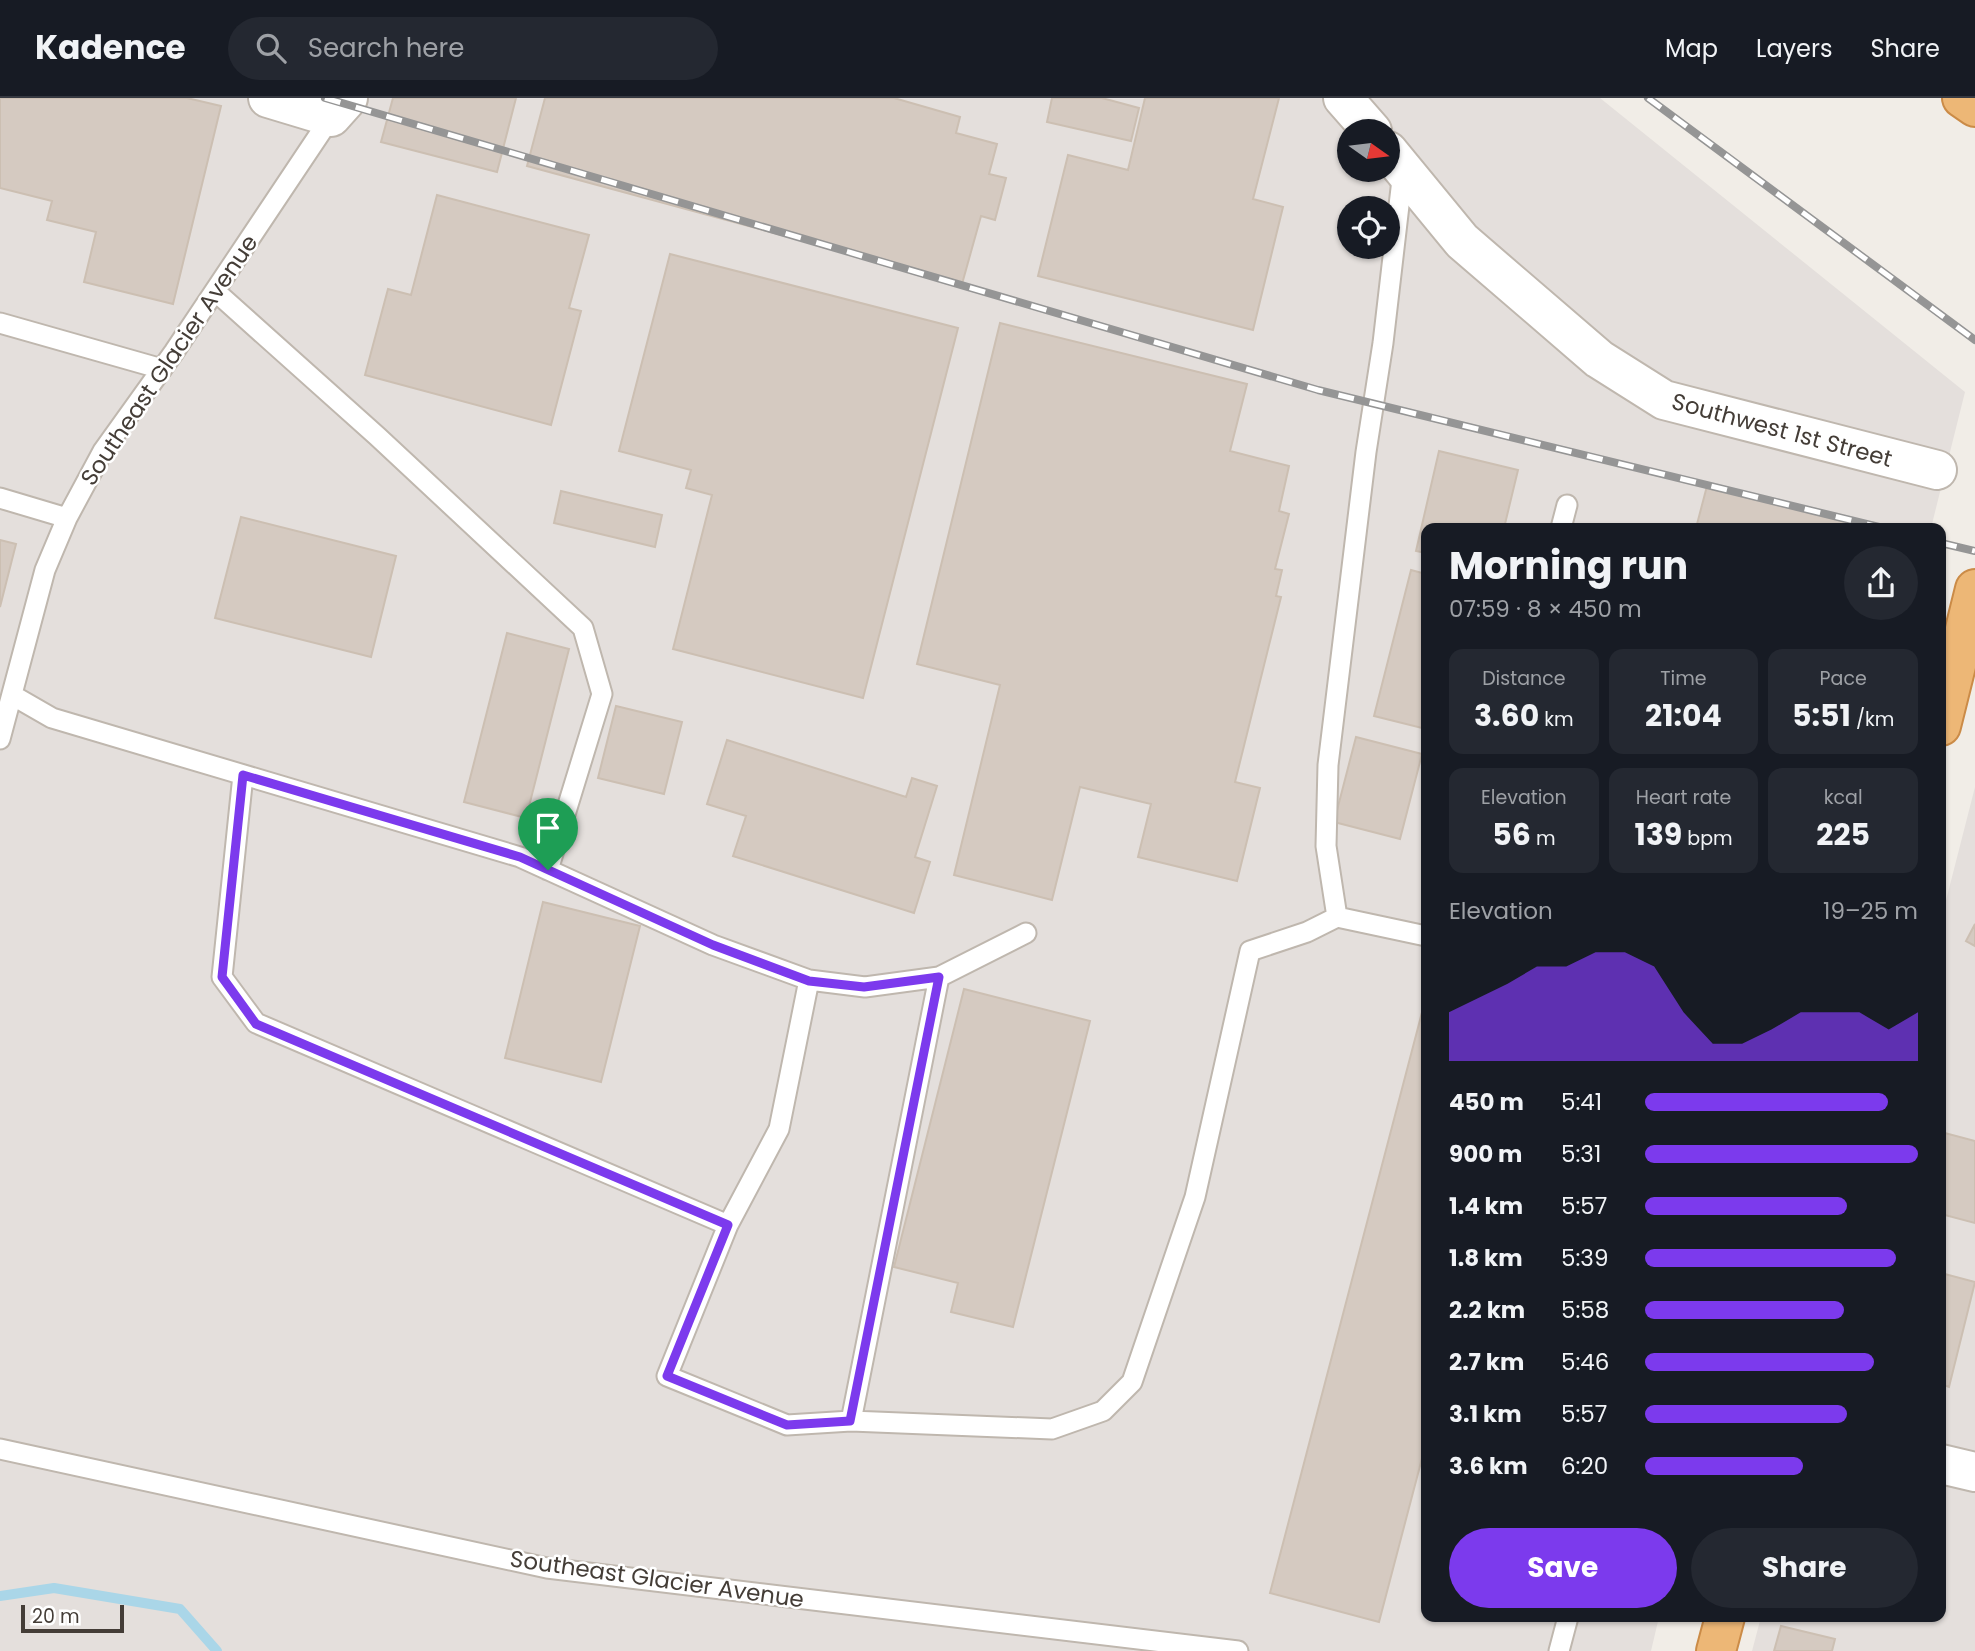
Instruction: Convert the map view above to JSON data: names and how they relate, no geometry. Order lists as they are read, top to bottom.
{
  "streets": {
    "street": ["Southwest 1st Street"],
    "lane": ["Southeast Glacier Avenue"]
  },
  "scale_bar": "20 m",
  "north": "right",
  "page": {
    "header": "Kadence",
    "search": "Search here",
    "nav": ["Map", "Layers", "Share"],
    "heading": ["Morning run", "07:59 · 8 × 450 m"],
    "stats": [
      ["Distance", "3.60 km"],
      ["Time", "21:04"],
      ["Pace", "5:51 /km"],
      ["Elevation", "56 m"],
      ["Heart rate", "139 bpm"],
      ["kcal", "225"]
    ],
    "chart": ["Elevation", "19–25 m"],
    "list": [
      {
        "name": "450 m",
        "note": "5:41"
      },
      {
        "name": "900 m",
        "note": "5:31"
      },
      {
        "name": "1.4 km",
        "note": "5:57"
      },
      {
        "name": "1.8 km",
        "note": "5:39"
      },
      {
        "name": "2.2 km",
        "note": "5:58"
      },
      {
        "name": "2.7 km",
        "note": "5:46"
      },
      {
        "name": "3.1 km",
        "note": "5:57"
      },
      {
        "name": "3.6 km",
        "note": "6:20"
      }
    ],
    "buttons": ["Save", "Share"],
    "scale": "20 m"
  }
}
